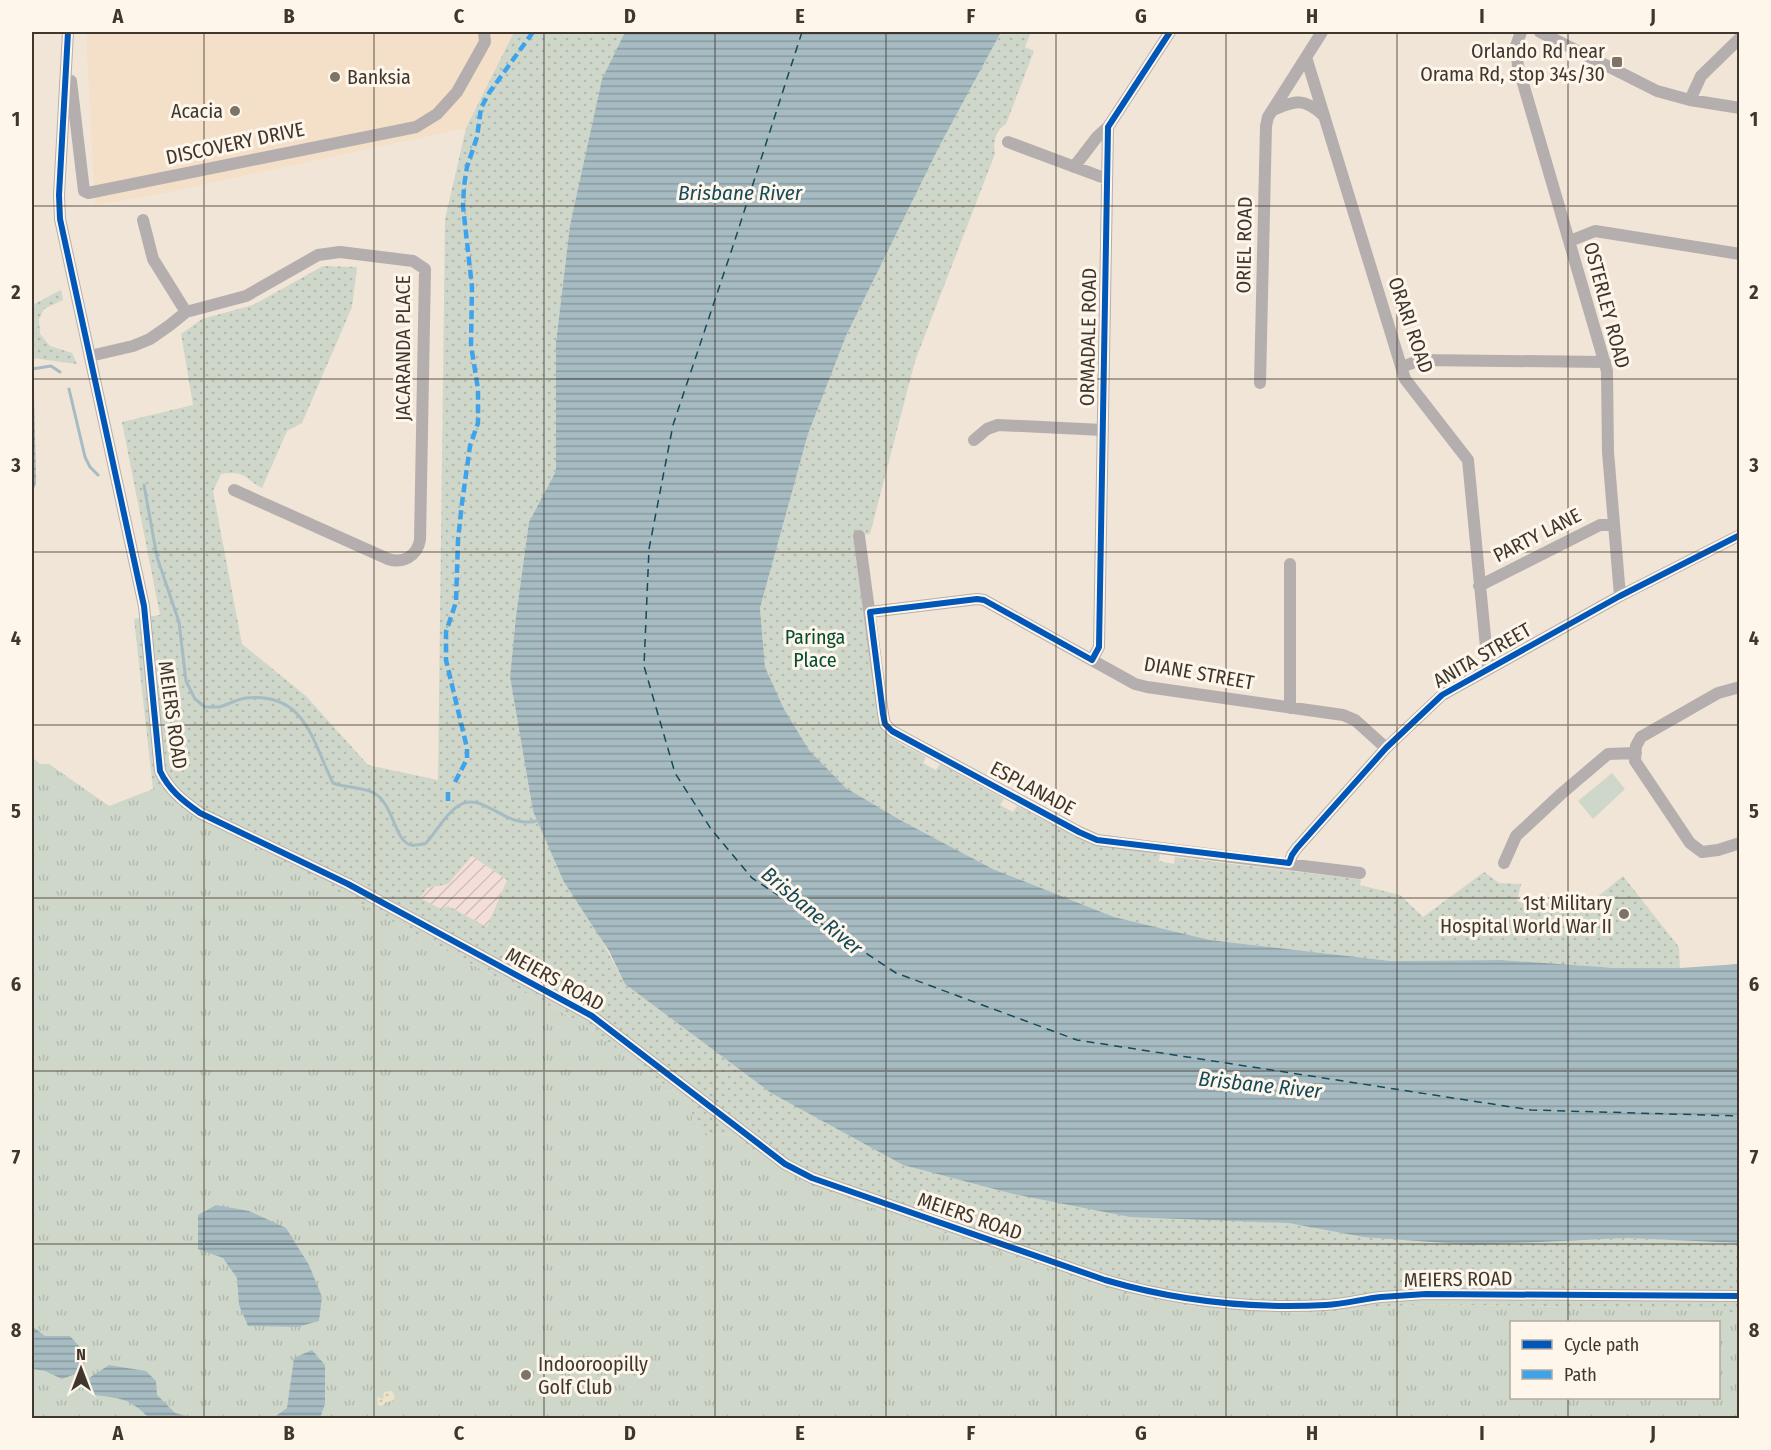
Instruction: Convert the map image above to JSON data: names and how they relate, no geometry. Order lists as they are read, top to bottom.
{
  "streets": {
    "street": [
      "DISCOVERY DRIVE",
      "ORIEL ROAD",
      "OSTERLEY ROAD",
      "ORARI ROAD",
      "ORMADALE ROAD",
      "JACARANDA PLACE",
      "PARTY LANE",
      "ANITA STREET",
      "DIANE STREET",
      "MEIERS ROAD",
      "ESPLANADE"
    ]
  },
  "crossings": [
    ["DISCOVERY DRIVE", "MEIERS ROAD"],
    ["ORIEL ROAD", "ORARI ROAD"],
    ["OSTERLEY ROAD", "PARTY LANE"],
    ["OSTERLEY ROAD", "ANITA STREET"],
    ["ORARI ROAD", "PARTY LANE"],
    ["ORARI ROAD", "ANITA STREET"],
    ["ORMADALE ROAD", "DIANE STREET"],
    ["JACARANDA PLACE", "MEIERS ROAD"],
    ["ANITA STREET", "DIANE STREET"],
    ["ANITA STREET", "ESPLANADE"],
    ["DIANE STREET", "ESPLANADE"]
  ],
  "water": ["Brisbane River"],
  "parks": ["Paringa Place"],
  "places": {
    "transit": ["Orlando Rd near Orama Rd, stop 34s/30"],
    "other": [
      "Banksia",
      "Acacia",
      "1st Military Hospital World War II",
      "Indooroopilly Golf Club"
    ]
  },
  "legend": ["Cycle path", "Path"],
  "north": "top",
  "grid": {
    "columns": [
      "A",
      "B",
      "C",
      "D",
      "E",
      "F",
      "G",
      "H",
      "I",
      "J"
    ],
    "rows": [
      "1",
      "2",
      "3",
      "4",
      "5",
      "6",
      "7",
      "8"
    ]
  }
}
